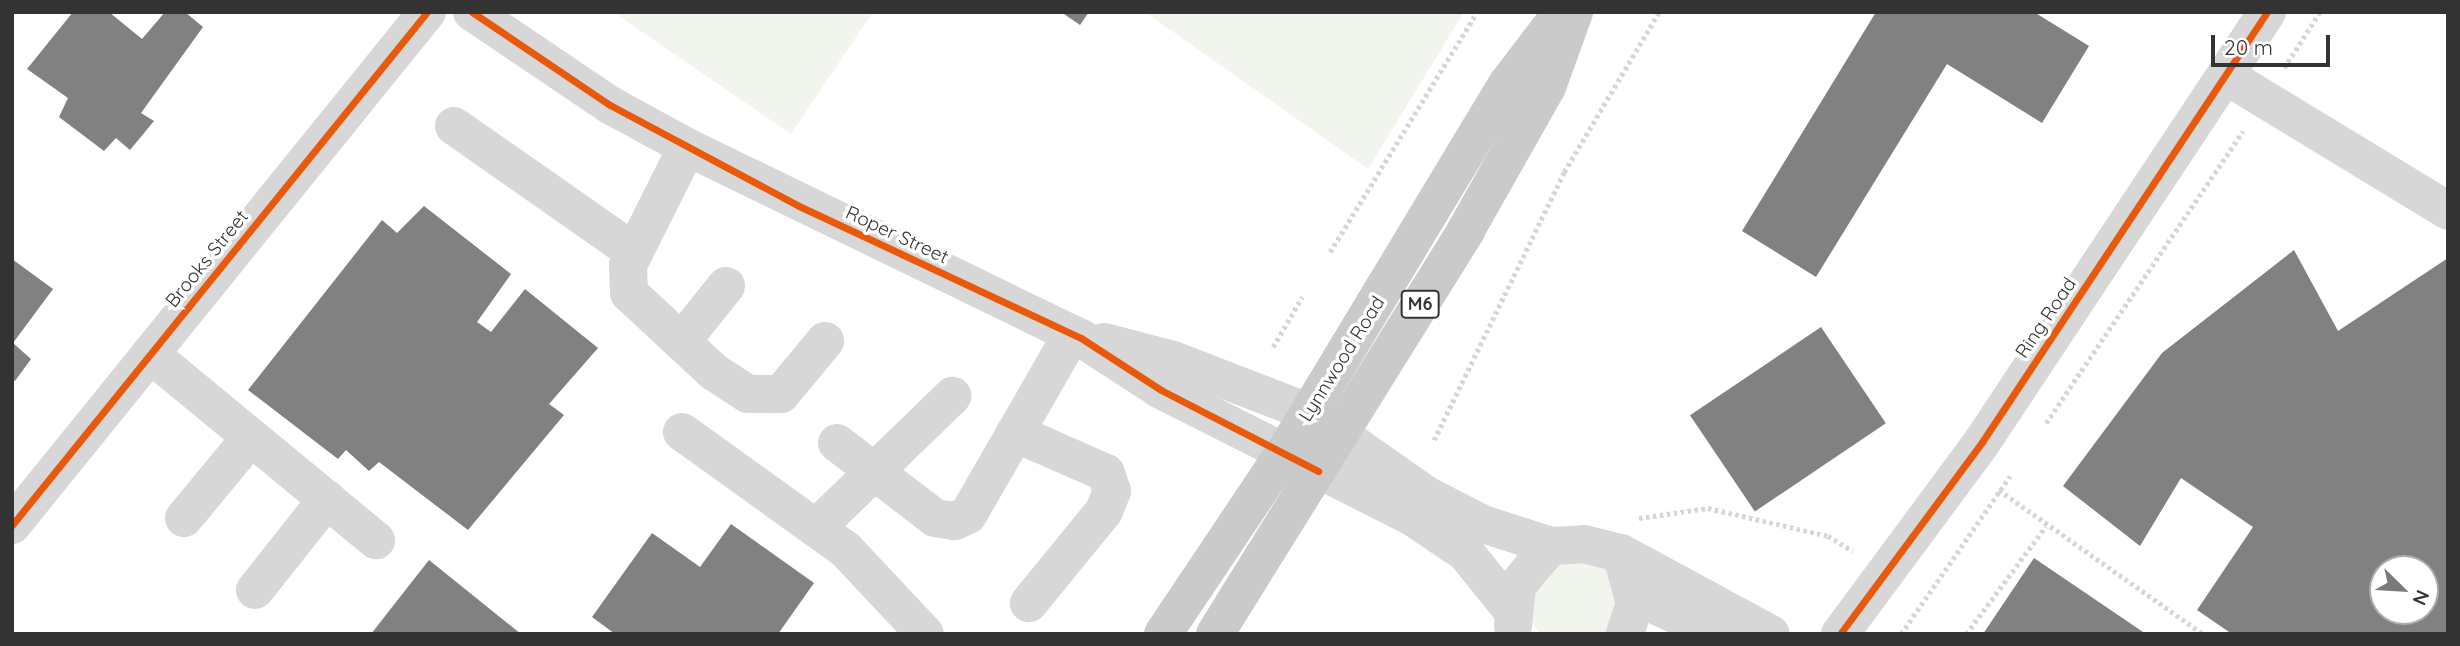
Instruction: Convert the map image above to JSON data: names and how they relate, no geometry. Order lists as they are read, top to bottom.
{
  "streets": {
    "main road": ["M6", "Lynnwood Road"],
    "street": ["Roper Street", "Brooks Street", "Ring Road"]
  },
  "crossings": [
    ["Roper Street", "Lynnwood Road"]
  ],
  "scale_bar": "20 m",
  "north": "bottom right"
}
